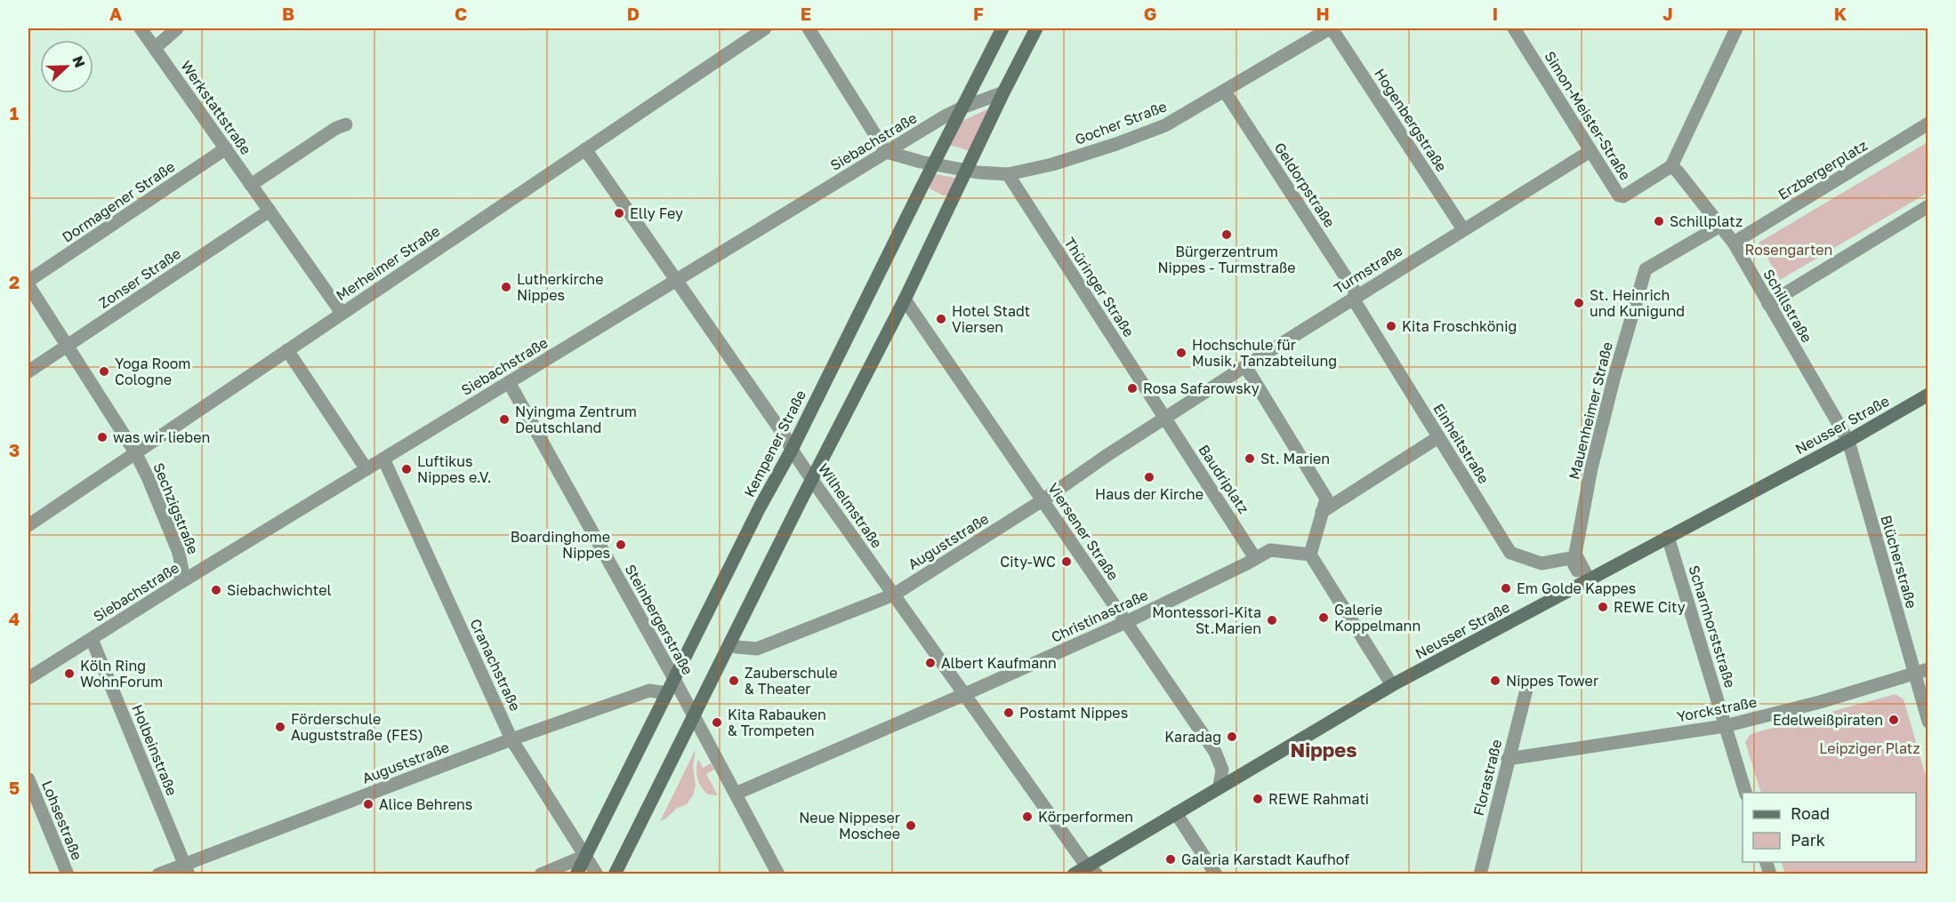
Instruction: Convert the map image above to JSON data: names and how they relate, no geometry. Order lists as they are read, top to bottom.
{
  "streets": {
    "main road": ["Neusser Straße", "Kempener Straße"],
    "street": [
      "Werkstattstraße",
      "Simon-Meister-Straße",
      "Hogenbergstraße",
      "Gocher Straße",
      "Siebachstraße",
      "Erzbergerplatz",
      "Geldorpstraße",
      "Dormagener Straße",
      "Merheimer Straße",
      "Turmstraße",
      "Zonser Straße",
      "Thüringer Straße",
      "Schillstraße",
      "Mauenheimer Straße",
      "Einheitstraße",
      "Baudriplatz",
      "Wilhelmstraße",
      "Sechzigstraße",
      "Viersener Straße",
      "Auguststraße",
      "Blücherstraße",
      "Christinastraße",
      "Steinbergerstraße",
      "Scharnhorststraße",
      "Cranachstraße",
      "Yorckstraße",
      "Holbeinstraße",
      "Florastraße",
      "Lohsestraße"
    ]
  },
  "crossings": [
    ["Werkstattstraße", "Dormagener Straße"],
    ["Werkstattstraße", "Merheimer Straße"],
    ["Werkstattstraße", "Zonser Straße"],
    ["Simon-Meister-Straße", "Turmstraße"],
    ["Simon-Meister-Straße", "Schillstraße"],
    ["Hogenbergstraße", "Gocher Straße"],
    ["Hogenbergstraße", "Turmstraße"],
    ["Gocher Straße", "Siebachstraße"],
    ["Gocher Straße", "Geldorpstraße"],
    ["Gocher Straße", "Thüringer Straße"],
    ["Gocher Straße", "Kempener Straße"],
    ["Siebachstraße", "Kempener Straße"],
    ["Siebachstraße", "Wilhelmstraße"],
    ["Siebachstraße", "Sechzigstraße"],
    ["Siebachstraße", "Steinbergerstraße"],
    ["Siebachstraße", "Cranachstraße"],
    ["Siebachstraße", "Holbeinstraße"],
    ["Erzbergerplatz", "Schillstraße"],
    ["Geldorpstraße", "Turmstraße"],
    ["Geldorpstraße", "Einheitstraße"],
    ["Merheimer Straße", "Wilhelmstraße"],
    ["Merheimer Straße", "Sechzigstraße"],
    ["Turmstraße", "Thüringer Straße"],
    ["Turmstraße", "Einheitstraße"],
    ["Turmstraße", "Baudriplatz"],
    ["Turmstraße", "Auguststraße"],
    ["Zonser Straße", "Sechzigstraße"],
    ["Thüringer Straße", "Baudriplatz"],
    ["Thüringer Straße", "Auguststraße"],
    ["Schillstraße", "Mauenheimer Straße"],
    ["Schillstraße", "Neusser Straße"],
    ["Schillstraße", "Blücherstraße"],
    ["Mauenheimer Straße", "Einheitstraße"],
    ["Neusser Straße", "Wilhelmstraße"],
    ["Neusser Straße", "Viersener Straße"],
    ["Neusser Straße", "Blücherstraße"],
    ["Neusser Straße", "Scharnhorststraße"],
    ["Kempener Straße", "Wilhelmstraße"],
    ["Kempener Straße", "Auguststraße"],
    ["Kempener Straße", "Steinbergerstraße"],
    ["Kempener Straße", "Cranachstraße"],
    ["Baudriplatz", "Auguststraße"],
    ["Baudriplatz", "Christinastraße"],
    ["Wilhelmstraße", "Auguststraße"],
    ["Wilhelmstraße", "Christinastraße"],
    ["Viersener Straße", "Auguststraße"],
    ["Viersener Straße", "Christinastraße"],
    ["Auguststraße", "Cranachstraße"],
    ["Auguststraße", "Holbeinstraße"],
    ["Blücherstraße", "Yorckstraße"],
    ["Christinastraße", "Steinbergerstraße"],
    ["Scharnhorststraße", "Yorckstraße"],
    ["Yorckstraße", "Florastraße"]
  ],
  "districts": ["Nippes"],
  "parks": ["Rosengarten", "Leipziger Platz"],
  "places": [
    "Elly Fey",
    "Schillplatz",
    "Bürgerzentrum Nippes - Turmstraße",
    "Lutherkirche Nippes",
    "St. Heinrich und Kunigund",
    "Hotel Stadt Viersen",
    "Kita Froschkönig",
    "Hochschule für Musik, Tanzabteilung",
    "Yoga Room Cologne",
    "Rosa Safarowsky",
    "Nyingma Zentrum Deutschland",
    "was wir lieben",
    "St. Marien",
    "Luftikus Nippes e.V.",
    "Haus der Kirche",
    "Boardinghome Nippes",
    "City-WC",
    "Em Golde Kappes",
    "Siebachwichtel",
    "REWE City",
    "Galerie Koppelmann",
    "Montessori-Kita St.Marien",
    "Albert Kaufmann",
    "Köln Ring WohnForum",
    "Zauberschule & Theater",
    "Nippes Tower",
    "Postamt Nippes",
    "Edelweißpiraten",
    "Kita Rabauken & Trompeten",
    "Förderschule Auguststraße (FES)",
    "Karadag",
    "REWE Rahmati",
    "Alice Behrens",
    "Körperformen",
    "Neue Nippeser Moschee",
    "Galeria Karstadt Kaufhof"
  ],
  "legend": ["Road", "Park"],
  "north": "right",
  "grid": {
    "columns": [
      "A",
      "B",
      "C",
      "D",
      "E",
      "F",
      "G",
      "H",
      "I",
      "J",
      "K"
    ],
    "rows": [
      "1",
      "2",
      "3",
      "4",
      "5"
    ]
  }
}
